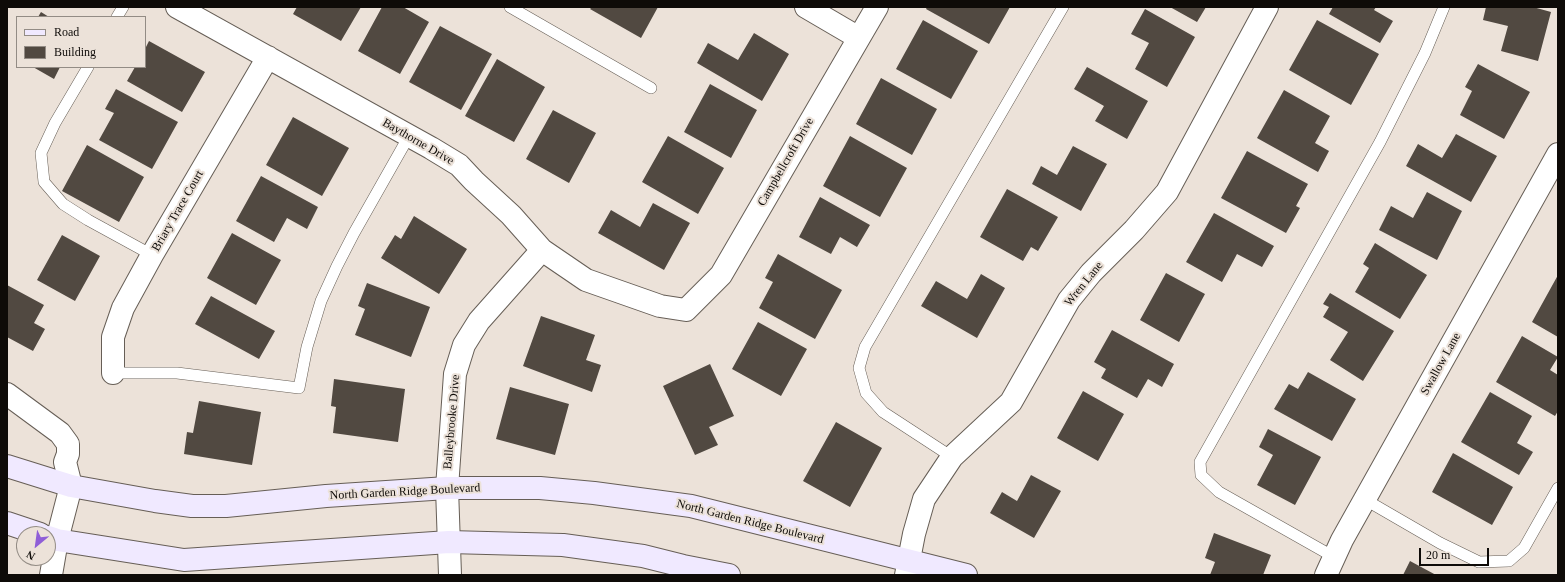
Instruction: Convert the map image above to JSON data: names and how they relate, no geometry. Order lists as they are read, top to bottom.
{
  "streets": {
    "main road": ["North Garden Ridge Boulevard"],
    "street": [
      "Baythorne Drive",
      "Campbellcroft Drive",
      "Briary Trace Court",
      "Wren Lane",
      "Swallow Lane",
      "Balleybrooke Drive"
    ]
  },
  "crossings": [
    ["Baythorne Drive", "Campbellcroft Drive"],
    ["Baythorne Drive", "Briary Trace Court"],
    ["Baythorne Drive", "Balleybrooke Drive"],
    ["Wren Lane", "North Garden Ridge Boulevard"],
    ["Balleybrooke Drive", "North Garden Ridge Boulevard"]
  ],
  "legend": ["Road", "Building"],
  "scale_bar": "20 m",
  "north": "bottom left"
}
